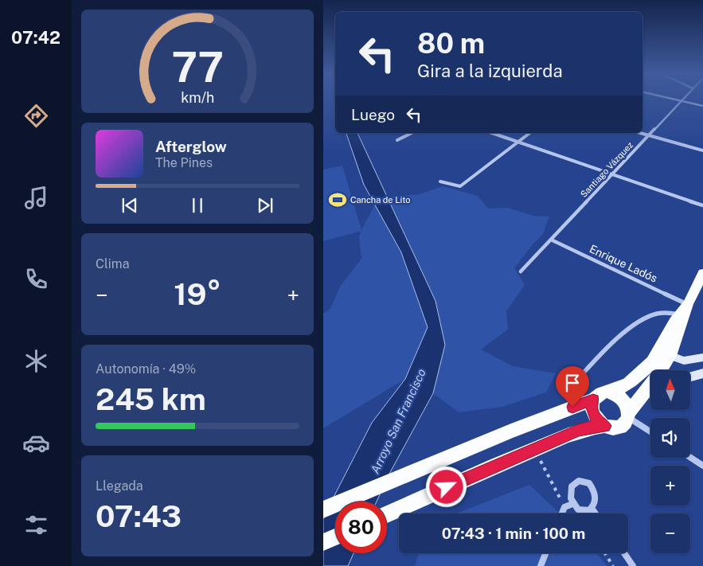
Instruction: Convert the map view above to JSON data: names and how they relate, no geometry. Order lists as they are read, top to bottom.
{
  "streets": {
    "street": ["Santiago Vázquez", "Enrique Ladós"]
  },
  "crossings": [
    ["Santiago Vázquez", "Enrique Ladós"]
  ],
  "water": ["Arroyo San Francisco"],
  "places": {
    "sports": ["Cancha de Lito"]
  },
  "north": "top",
  "page": {
    "tabs": "07:42",
    "turn": ["80 m", "Gira a la izquierda"],
    "then": "Luego",
    "song": ["Afterglow", "The Pines"],
    "tile": [
      "Clima",
      ["Autonomía · 49%", "245 km"],
      ["Llegada", "07:43"]
    ],
    "heat": ["−", "19°", "+"],
    "map_buttons": ["+", "−"],
    "limit": "80",
    "trip": "07:43 · 1 min · 100 m",
    "gauge": ["77", "km/h"]
  }
}
